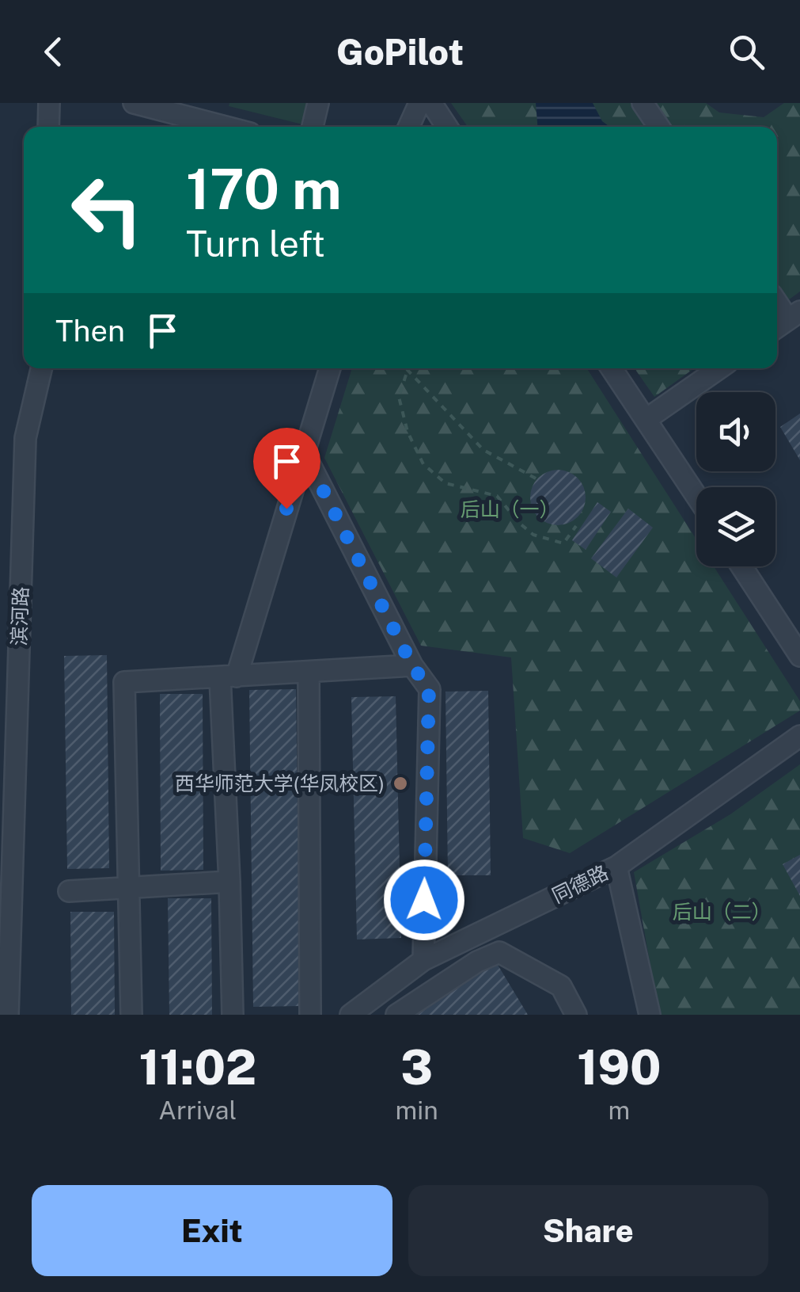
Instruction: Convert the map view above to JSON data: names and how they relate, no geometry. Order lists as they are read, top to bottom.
{
  "streets": {
    "street": ["滨河路", "同德路"]
  },
  "parks": ["后山（一）", "后山（二）"],
  "places": ["西华师范大学(华凤校区)"],
  "page": {
    "header": "GoPilot",
    "turn": ["170 m", "Turn left"],
    "then": "Then",
    "eta": [
      "11:02",
      "Arrival",
      "3",
      "min",
      "190",
      "m"
    ],
    "buttons": ["Exit", "Share"]
  }
}
